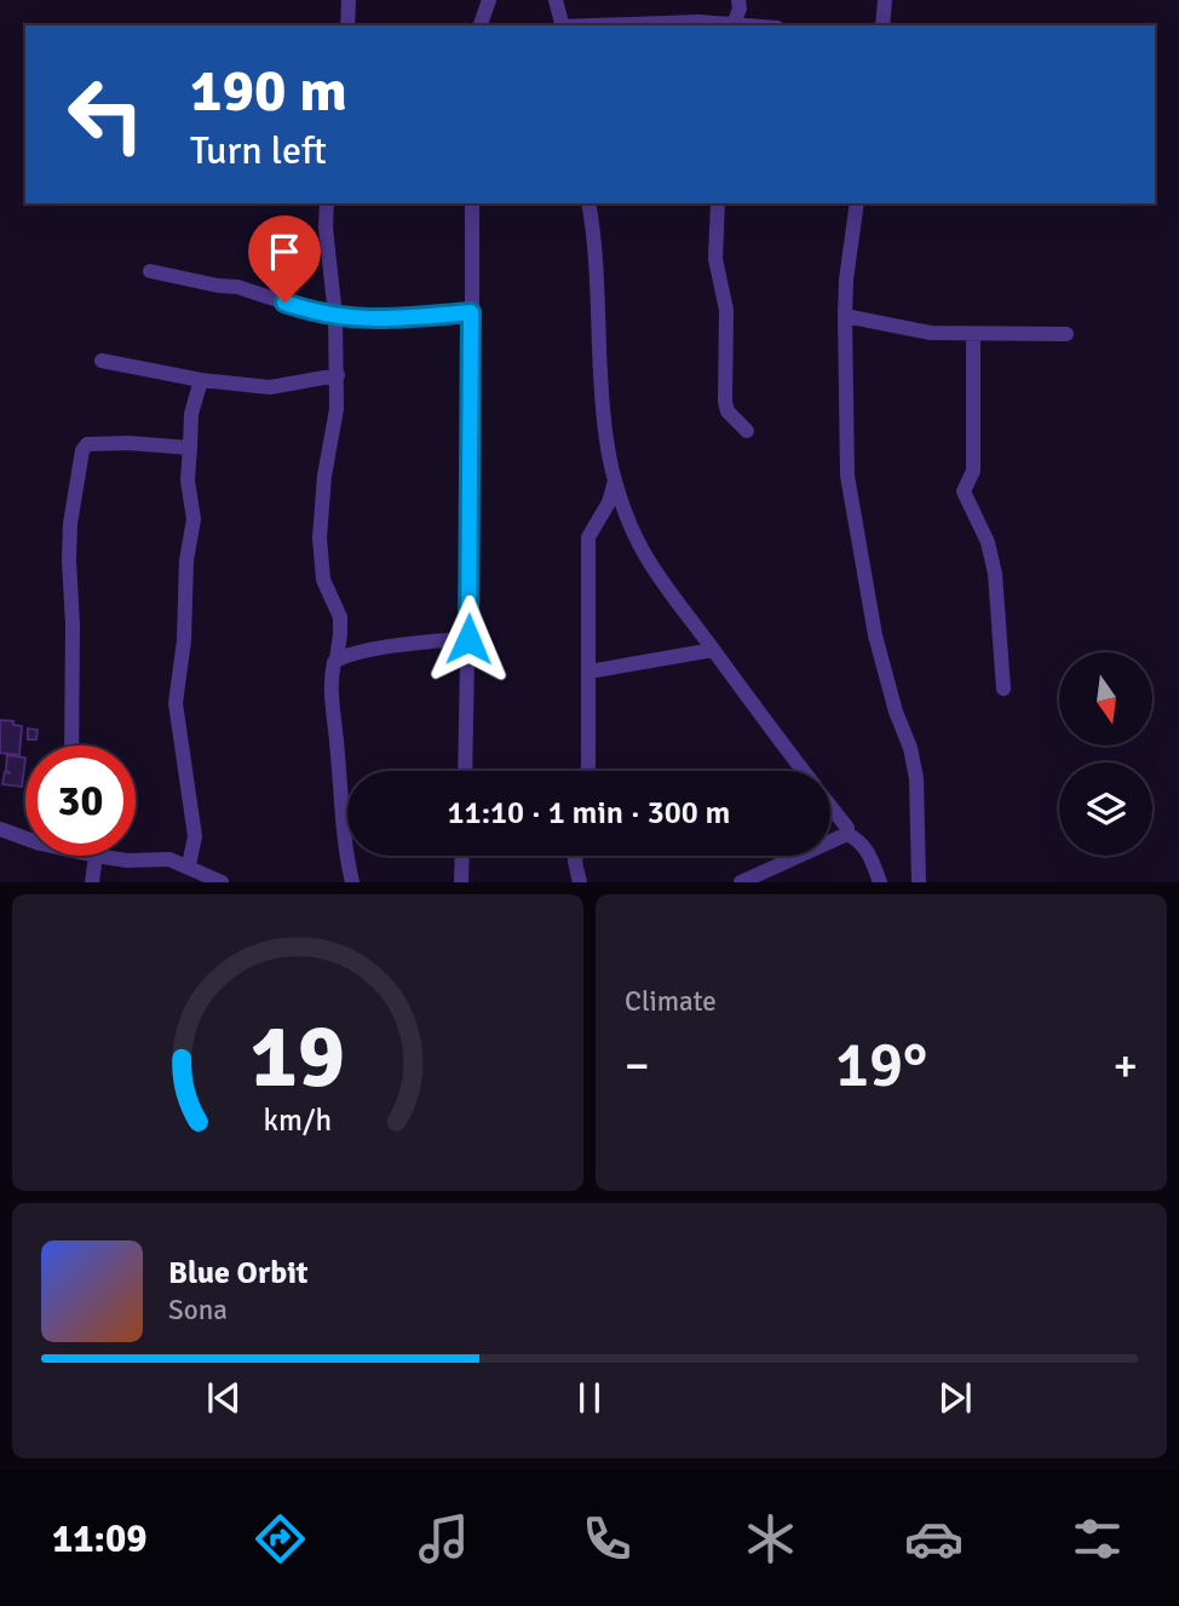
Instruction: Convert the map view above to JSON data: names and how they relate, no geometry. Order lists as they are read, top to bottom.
{
  "north": "bottom",
  "page": {
    "turn": ["190 m", "Turn left"],
    "limit": "30",
    "trip": "11:10 · 1 min · 300 m",
    "tile": "Climate",
    "heat": ["−", "19°", "+"],
    "song": ["Blue Orbit", "Sona"],
    "tabs": "11:09",
    "gauge": ["19", "km/h"]
  }
}
